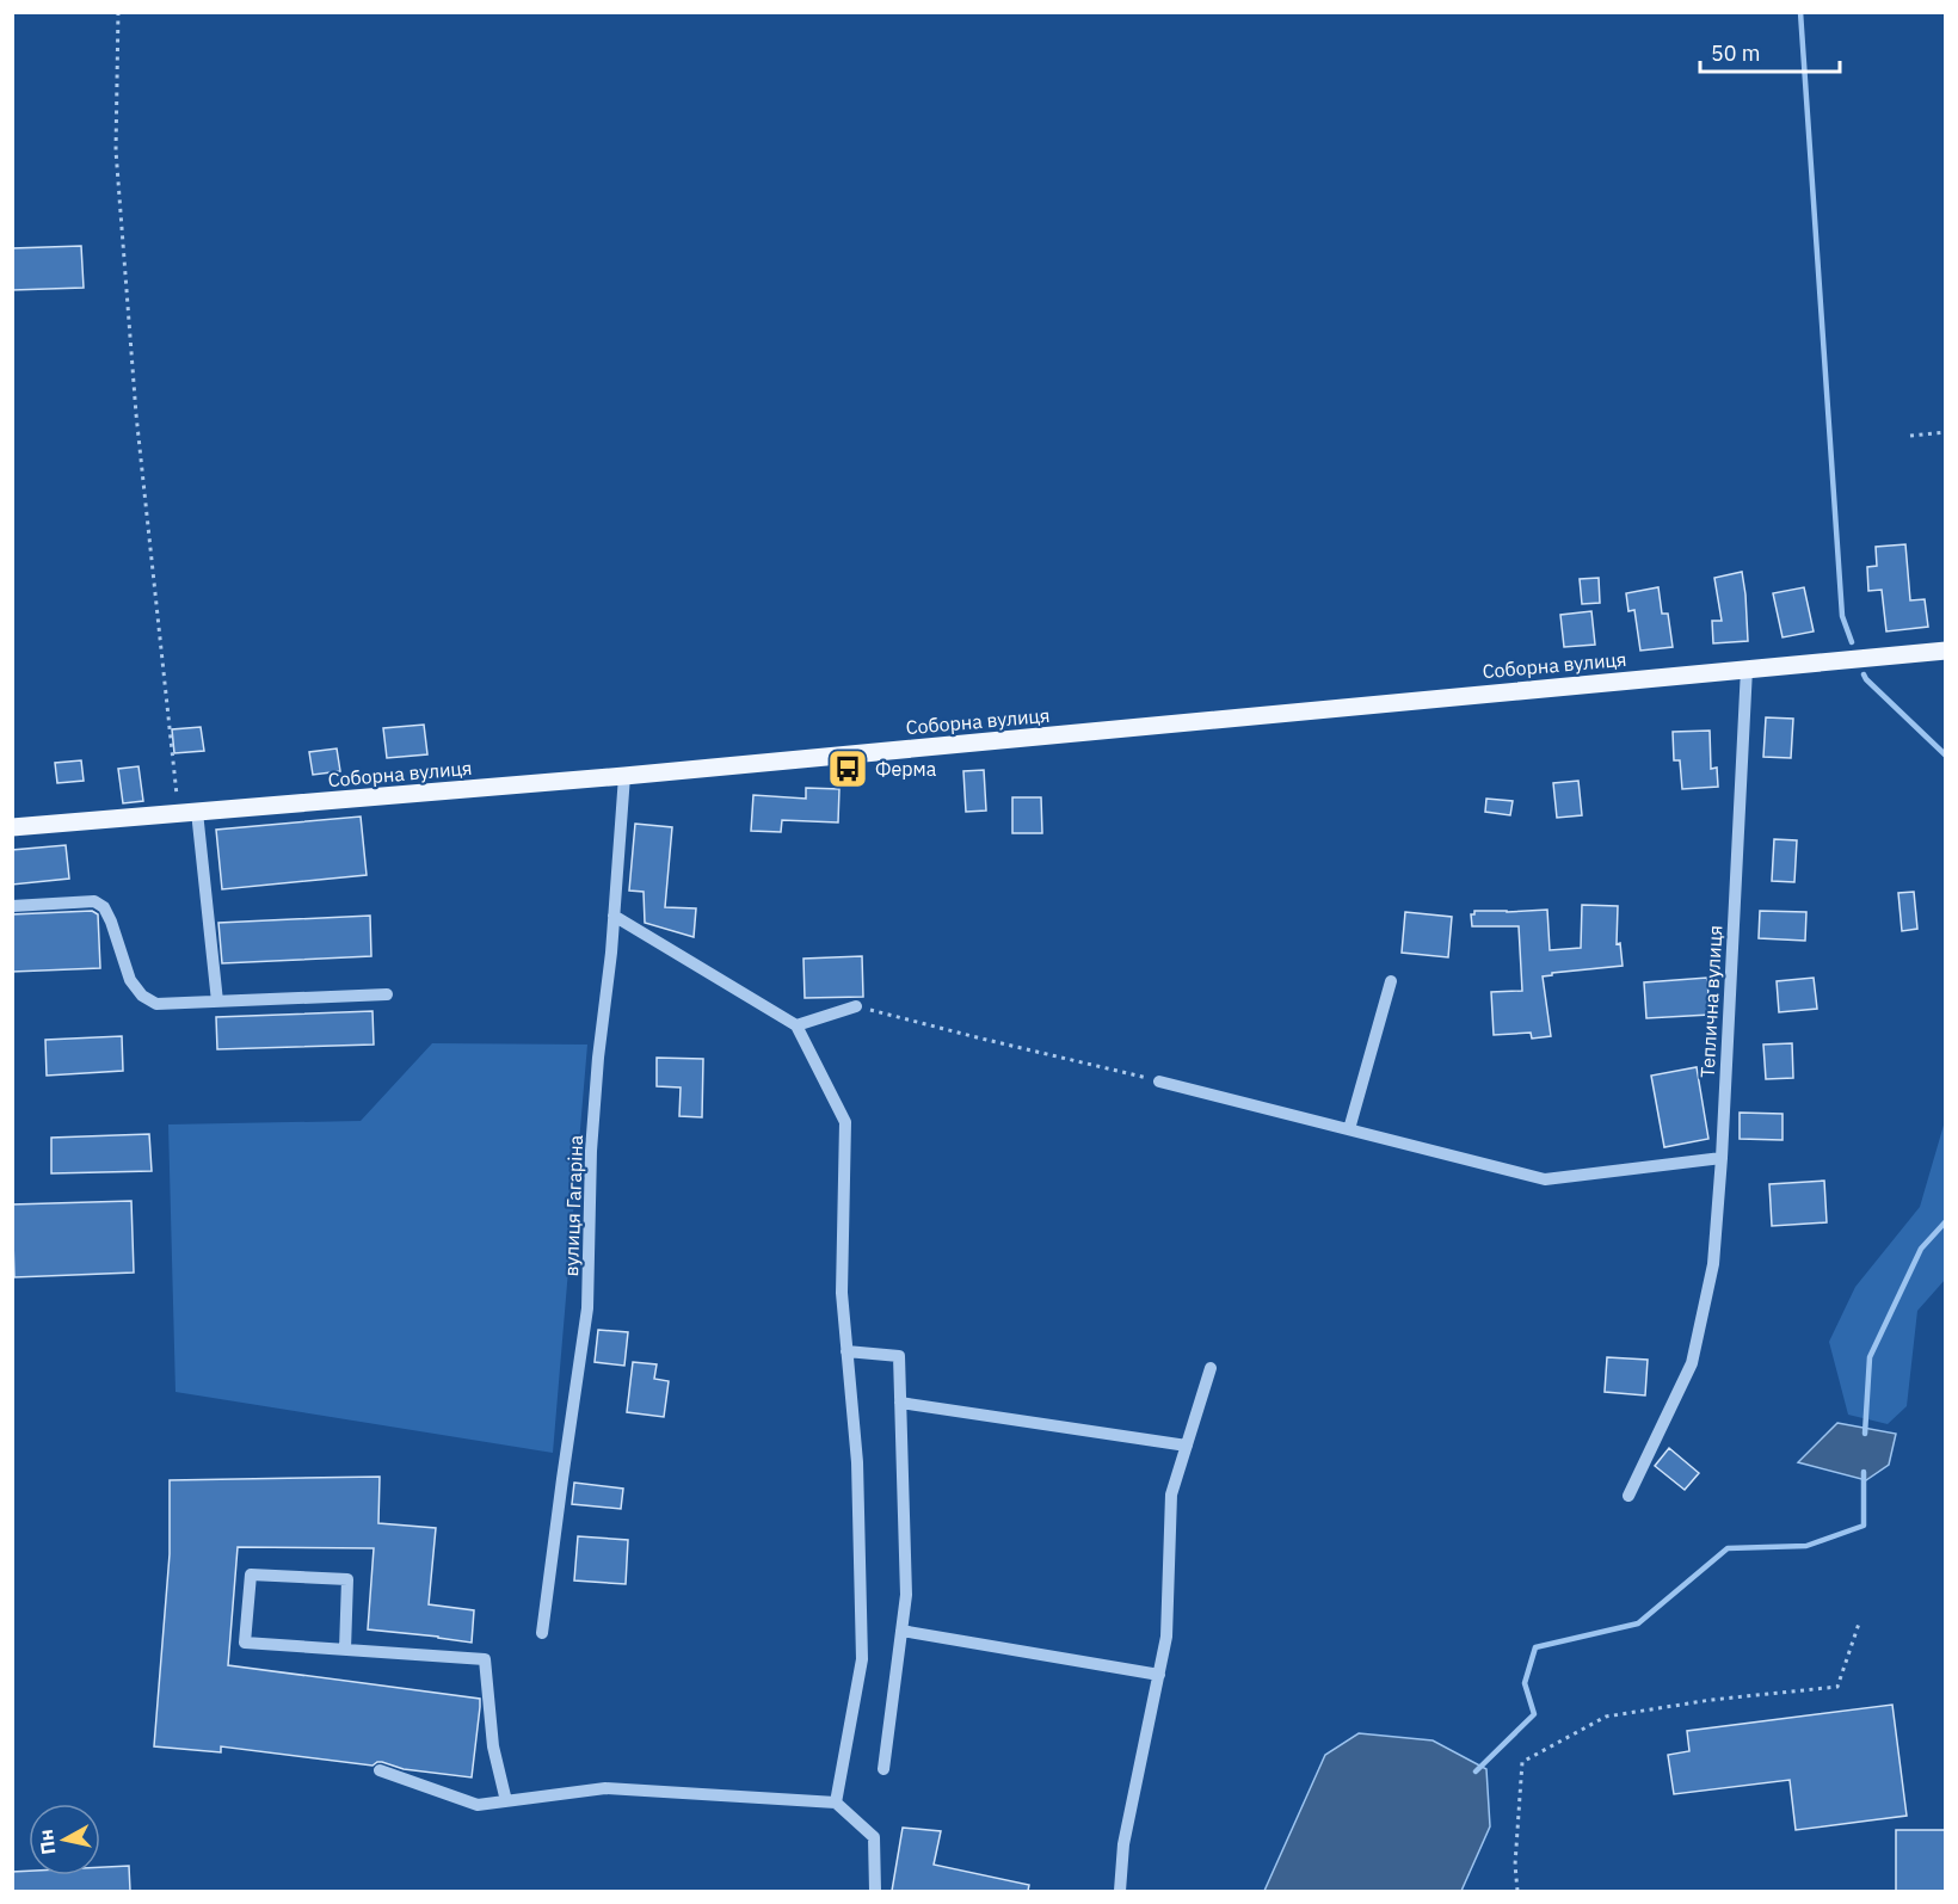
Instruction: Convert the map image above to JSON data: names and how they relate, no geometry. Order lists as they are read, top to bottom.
{
  "streets": {
    "main road": ["Соборна вулиця"],
    "street": ["Теплична вулиця", "вулиця Гагаріна"]
  },
  "crossings": [
    ["Соборна вулиця", "Теплична вулиця"],
    ["Соборна вулиця", "вулиця Гагаріна"]
  ],
  "places": {
    "bus stop": ["Ферма"]
  },
  "scale_bar": "50 m",
  "north": "left"
}
